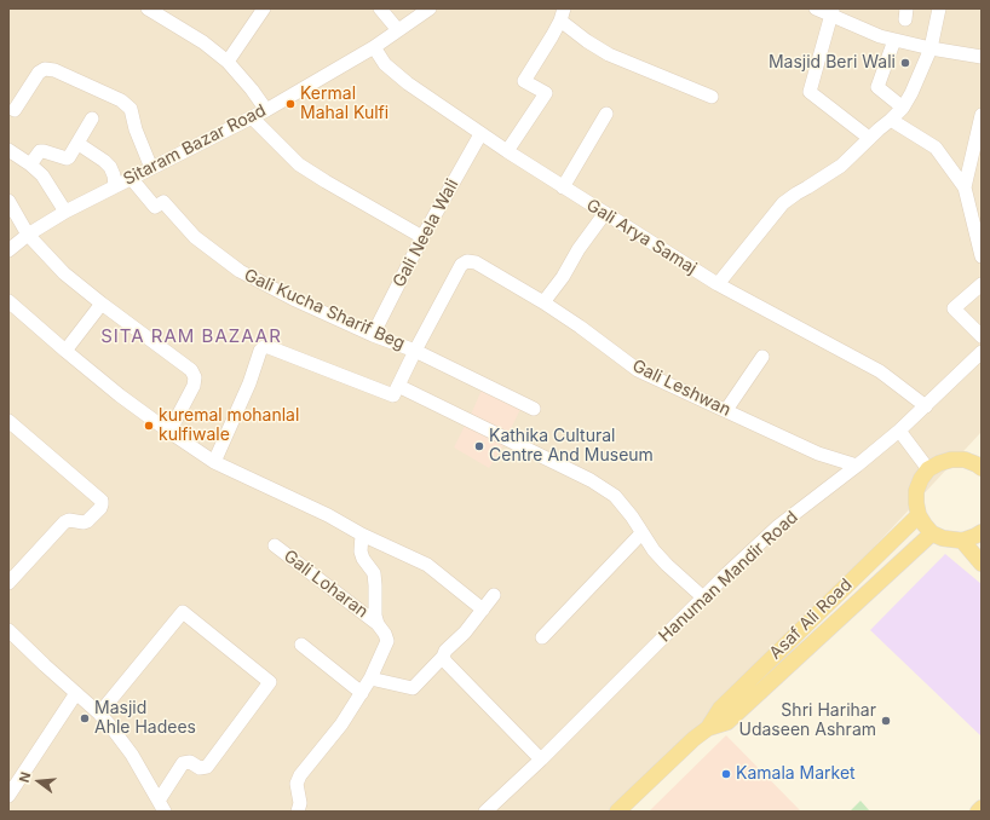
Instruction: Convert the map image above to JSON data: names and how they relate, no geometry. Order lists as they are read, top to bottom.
{
  "streets": {
    "main road": ["Asaf Ali Road"],
    "street": [
      "Sitaram Bazar Road",
      "Gali Neela Wali",
      "Gali Arya Samaj",
      "Gali Kucha Sharif Beg",
      "Gali Leshwan",
      "Hanuman Mandir Road",
      "Gali Loharan"
    ]
  },
  "crossings": [
    ["Sitaram Bazar Road", "Gali Arya Samaj"],
    ["Sitaram Bazar Road", "Gali Kucha Sharif Beg"],
    ["Gali Neela Wali", "Gali Arya Samaj"],
    ["Gali Neela Wali", "Gali Kucha Sharif Beg"],
    ["Gali Arya Samaj", "Hanuman Mandir Road"],
    ["Gali Kucha Sharif Beg", "Gali Leshwan"],
    ["Gali Leshwan", "Hanuman Mandir Road"]
  ],
  "districts": ["SITA RAM BAZAAR"],
  "places": [
    "Masjid Beri Wali",
    "Kermal Mahal Kulfi",
    "kuremal mohanlal kulfiwale",
    "Kathika Cultural Centre And Museum",
    "Masjid Ahle Hadees",
    "Shri Harihar Udaseen Ashram",
    "Kamala Market"
  ],
  "north": "left"
}
